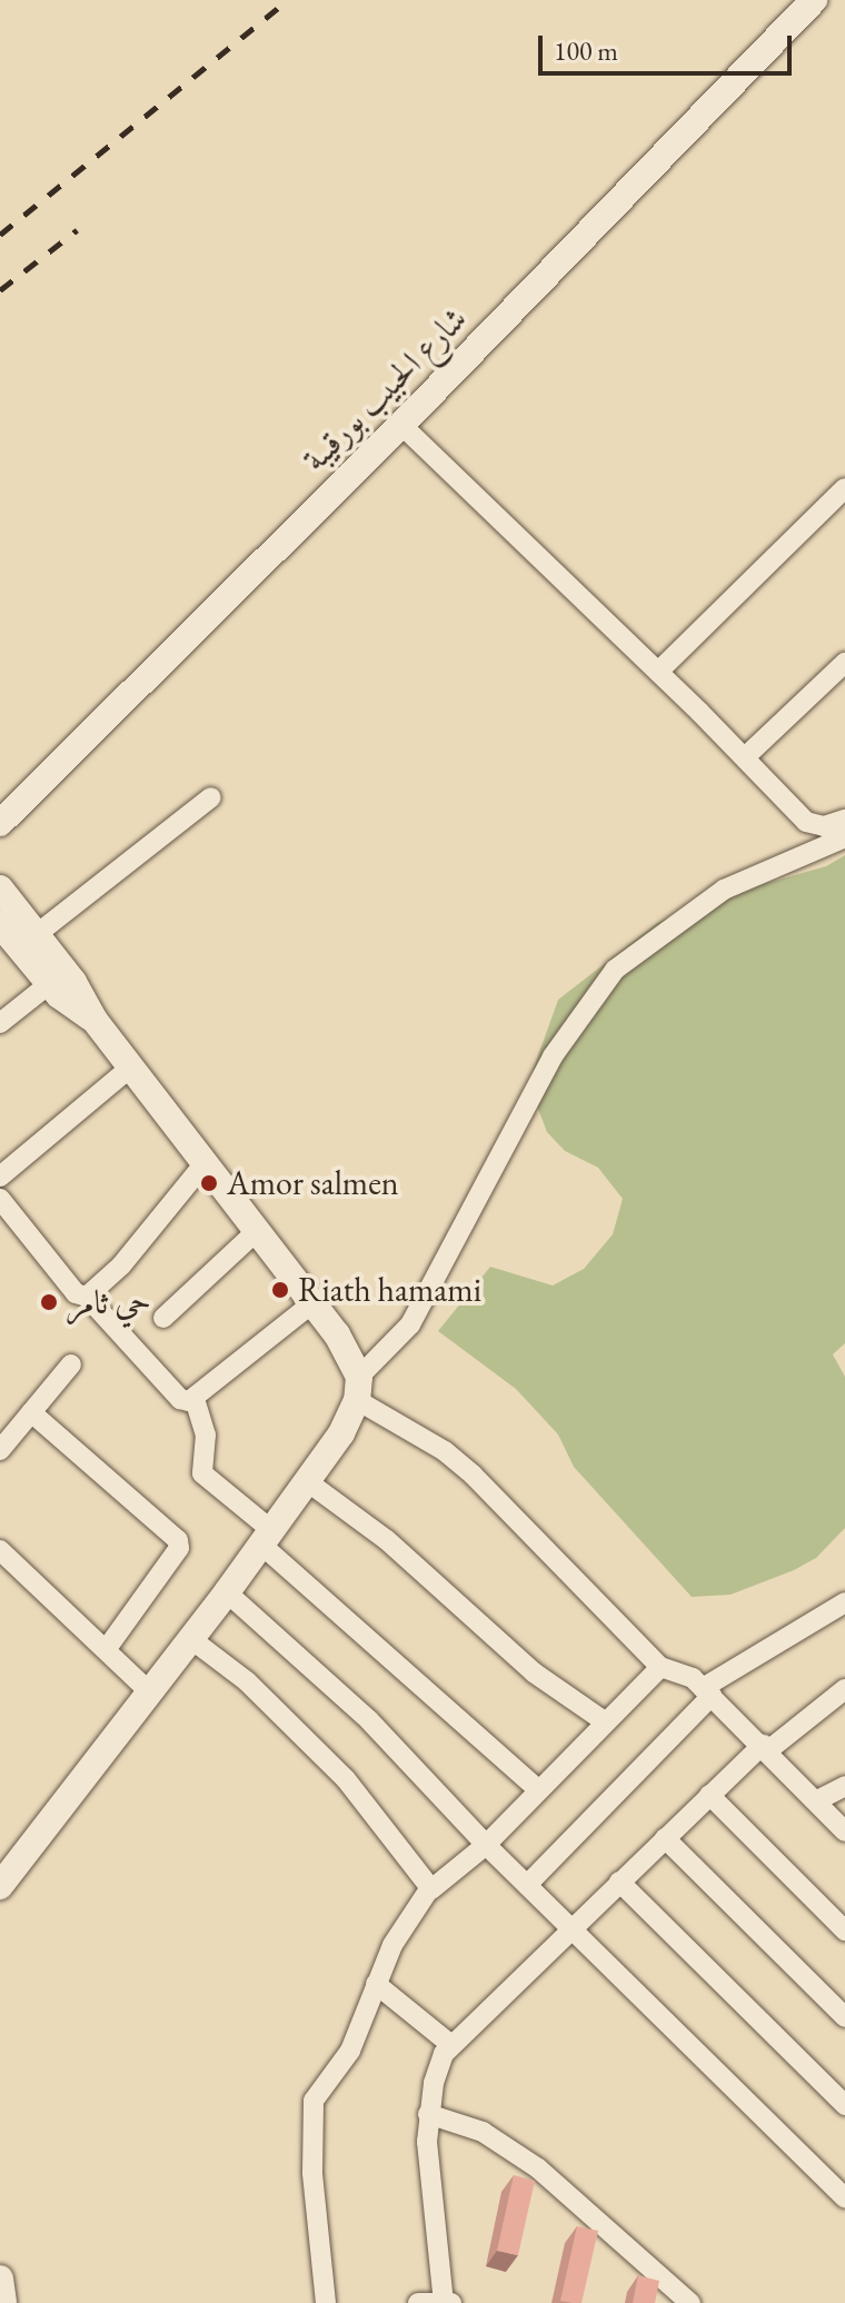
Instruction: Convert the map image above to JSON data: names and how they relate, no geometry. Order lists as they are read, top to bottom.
{
  "streets": {
    "main road": ["شارع الحبيب بورقيبة"]
  },
  "places": ["Amor salmen", "Riath hamami", "حي ثامر"],
  "scale_bar": "100 m"
}
